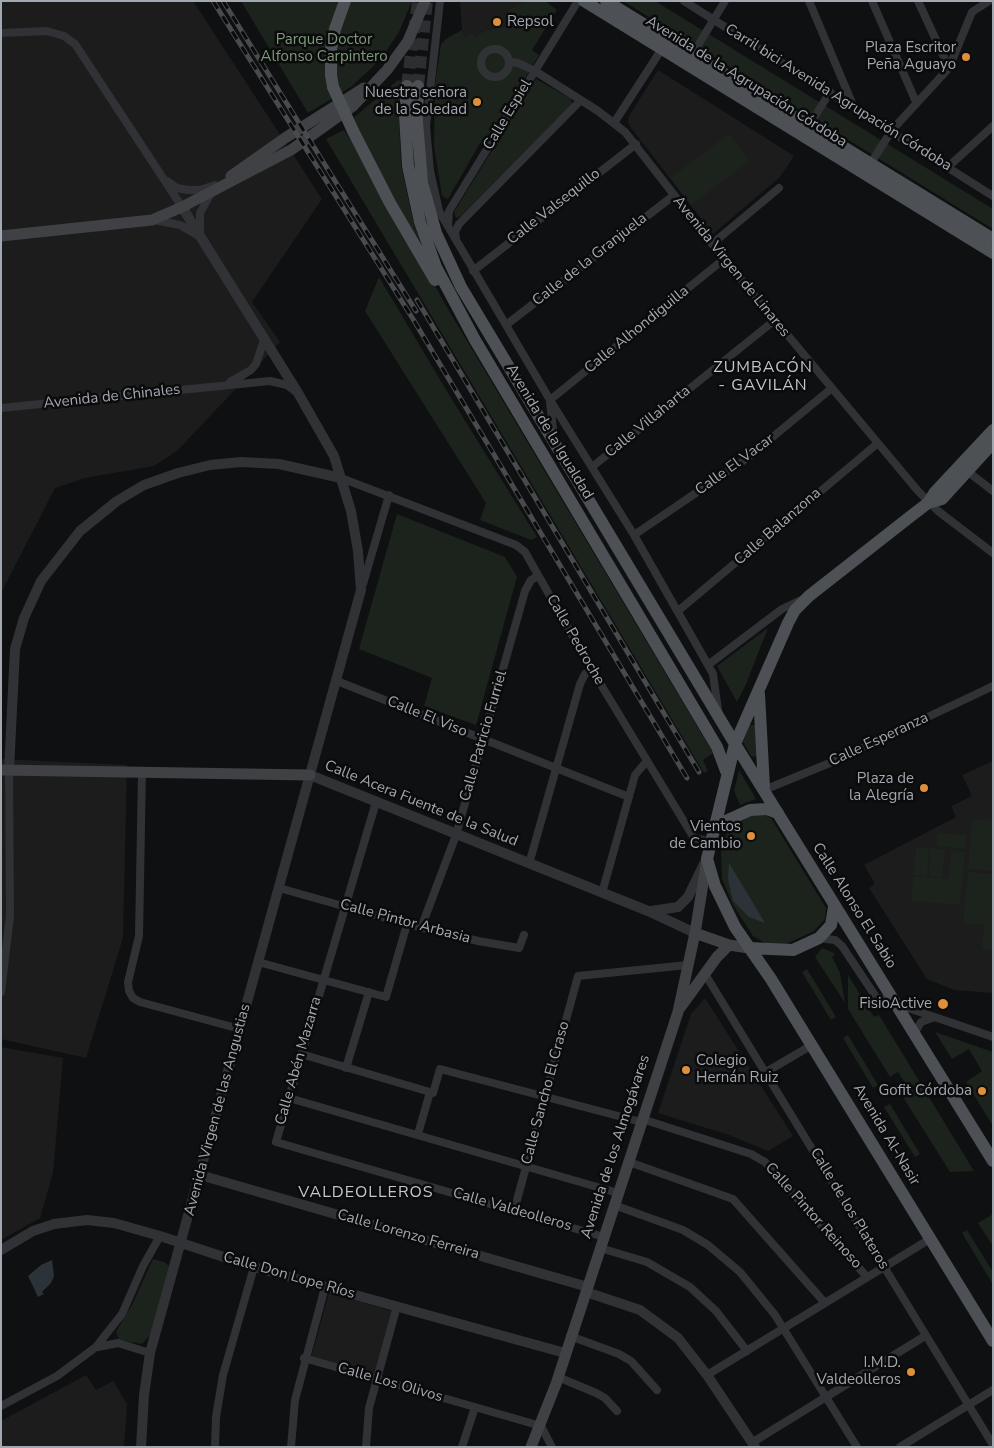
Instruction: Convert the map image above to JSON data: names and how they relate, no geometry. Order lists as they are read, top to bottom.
{
  "streets": {
    "main road": [
      "Avenida de la Agrupación Córdoba",
      "Avenida de la Igualdad",
      "Calle Acera Fuente de la Salud",
      "Calle Alonso El Sabio",
      "Avenida Al-Nasir",
      "Avenida de los Almogávares"
    ],
    "street": [
      "Carril bici Avenida Agrupación Córdoba",
      "Calle Espiel",
      "Calle Valsequillo",
      "Calle de la Granjuela",
      "Avenida Virgen de Linares",
      "Calle Alhondiguilla",
      "Avenida de Chinales",
      "Calle Villaharta",
      "Calle El Vacar",
      "Calle Balanzona",
      "Calle Pedroche",
      "Calle El Viso",
      "Calle Patricio Furriel",
      "Calle Esperanza",
      "Calle Pintor Arbasia",
      "Calle Abén Mazarra",
      "Calle Sancho El Craso",
      "Avenida Virgen de las Angustias",
      "Calle de los Plateros",
      "Calle Valdeolleros",
      "Calle Pintor Reinoso",
      "Calle Lorenzo Ferreira",
      "Calle Don Lope Ríos",
      "Calle Los Olivos"
    ]
  },
  "crossings": [
    ["Avenida de la Agrupación Córdoba", "Carril bici Avenida Agrupación Córdoba"],
    ["Calle Espiel", "Avenida Virgen de Linares"],
    ["Calle Espiel", "Avenida de la Igualdad"],
    ["Calle Valsequillo", "Avenida Virgen de Linares"],
    ["Calle Valsequillo", "Avenida de la Igualdad"],
    ["Calle de la Granjuela", "Avenida Virgen de Linares"],
    ["Calle de la Granjuela", "Avenida de la Igualdad"],
    ["Avenida Virgen de Linares", "Calle Alhondiguilla"],
    ["Avenida Virgen de Linares", "Calle Villaharta"],
    ["Avenida Virgen de Linares", "Calle El Vacar"],
    ["Avenida Virgen de Linares", "Calle Balanzona"],
    ["Calle Alhondiguilla", "Avenida de la Igualdad"],
    ["Avenida de Chinales", "Avenida Virgen de las Angustias"],
    ["Calle Villaharta", "Avenida de la Igualdad"],
    ["Avenida de la Igualdad", "Calle El Vacar"],
    ["Avenida de la Igualdad", "Calle Balanzona"],
    ["Avenida de la Igualdad", "Calle Pedroche"],
    ["Avenida de la Igualdad", "Calle Esperanza"],
    ["Avenida de la Igualdad", "Calle Alonso El Sabio"],
    ["Avenida de la Igualdad", "Avenida Al-Nasir"],
    ["Avenida de la Igualdad", "Avenida de los Almogávares"],
    ["Calle Pedroche", "Calle Patricio Furriel"],
    ["Calle Pedroche", "Calle Alonso El Sabio"],
    ["Calle Pedroche", "Avenida Virgen de las Angustias"],
    ["Calle Pedroche", "Avenida Al-Nasir"],
    ["Calle Pedroche", "Avenida de los Almogávares"],
    ["Calle El Viso", "Calle Patricio Furriel"],
    ["Calle El Viso", "Avenida Virgen de las Angustias"],
    ["Calle Patricio Furriel", "Calle Acera Fuente de la Salud"],
    ["Calle Patricio Furriel", "Calle Pintor Arbasia"],
    ["Calle Esperanza", "Calle Alonso El Sabio"],
    ["Calle Acera Fuente de la Salud", "Avenida Virgen de las Angustias"],
    ["Calle Acera Fuente de la Salud", "Avenida de los Almogávares"],
    ["Calle Alonso El Sabio", "Avenida Al-Nasir"],
    ["Calle Alonso El Sabio", "Avenida de los Almogávares"],
    ["Calle Pintor Arbasia", "Calle Abén Mazarra"],
    ["Calle Pintor Arbasia", "Avenida Virgen de las Angustias"],
    ["Calle Abén Mazarra", "Calle Valdeolleros"],
    ["Calle Sancho El Craso", "Avenida de los Almogávares"],
    ["Calle Sancho El Craso", "Calle Valdeolleros"],
    ["Calle Sancho El Craso", "Calle Pintor Reinoso"],
    ["Avenida Virgen de las Angustias", "Calle Lorenzo Ferreira"],
    ["Avenida Virgen de las Angustias", "Calle Don Lope Ríos"],
    ["Avenida Al-Nasir", "Avenida de los Almogávares"],
    ["Avenida de los Almogávares", "Calle de los Plateros"],
    ["Avenida de los Almogávares", "Calle Valdeolleros"],
    ["Avenida de los Almogávares", "Calle Pintor Reinoso"],
    ["Avenida de los Almogávares", "Calle Lorenzo Ferreira"],
    ["Avenida de los Almogávares", "Calle Don Lope Ríos"],
    ["Avenida de los Almogávares", "Calle Los Olivos"]
  ],
  "districts": ["ZUMBACÓN - GAVILÁN", "VALDEOLLEROS"],
  "parks": ["Parque Doctor Alfonso Carpintero"],
  "places": [
    "Repsol",
    "Plaza Escritor Peña Aguayo",
    "Nuestra señora de la Soledad",
    "Plaza de la Alegría",
    "Vientos de Cambio",
    "FisioActive",
    "Colegio Hernán Ruiz",
    "Gofit Córdoba",
    "I.M.D. Valdeolleros"
  ]
}
